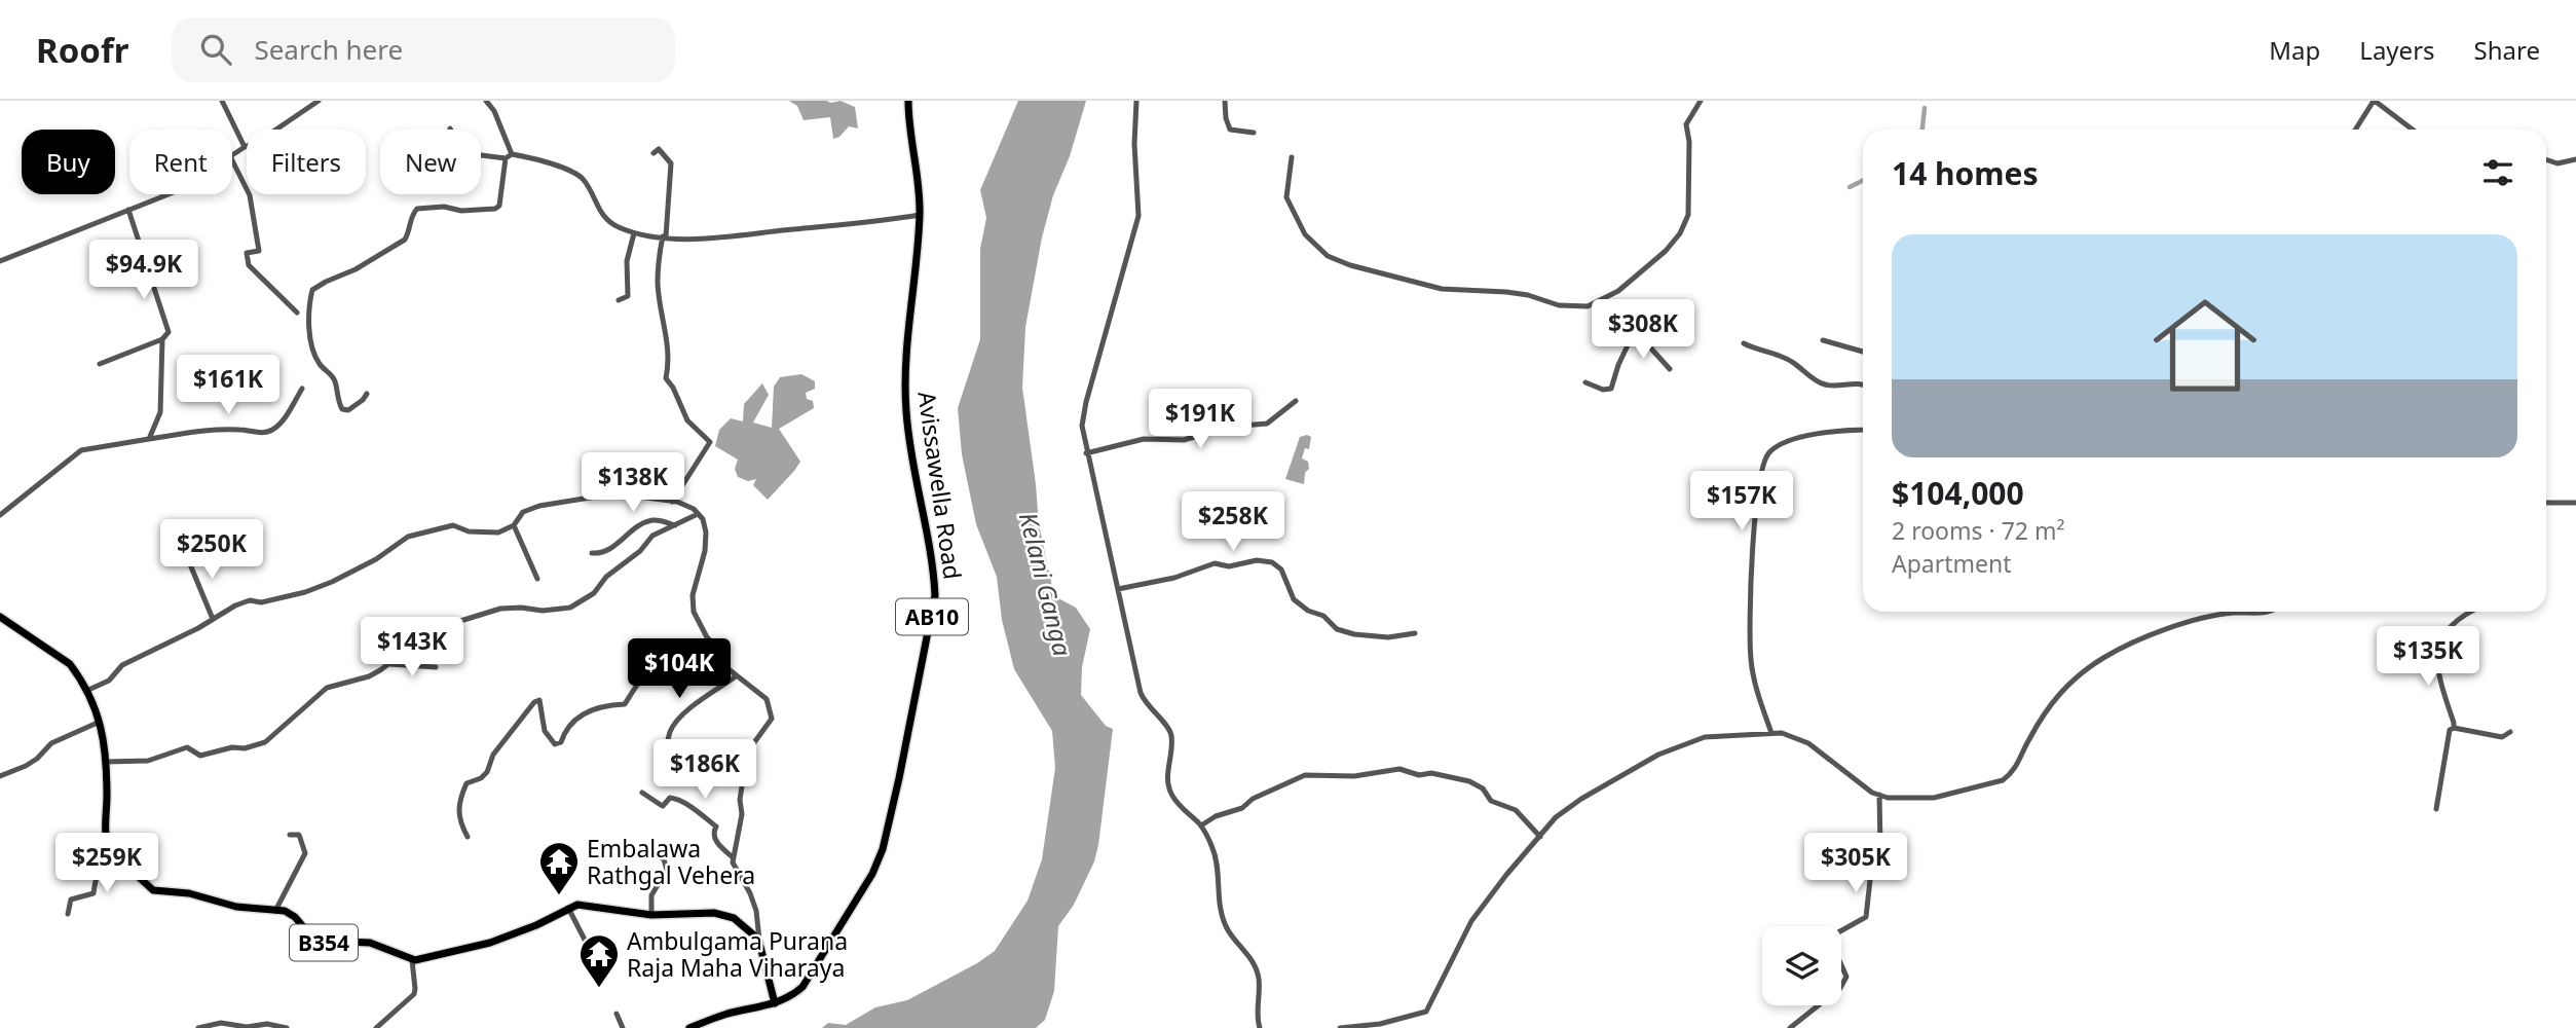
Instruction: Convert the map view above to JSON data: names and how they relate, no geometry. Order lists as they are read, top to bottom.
{
  "streets": {
    "main road": ["Avissawella Road", "AB10", "B354"]
  },
  "water": ["Kelani Ganga"],
  "places": {
    "temple": ["Embalawa Rathgal Vehera", "Ambulgama Purana Raja Maha Viharaya"]
  },
  "page": {
    "header": "Roofr",
    "search": "Search here",
    "nav": ["Map", "Layers", "Share"],
    "chip": [
      "Buy",
      "Rent",
      "Filters",
      "New"
    ],
    "heading": "14 homes",
    "list": [
      {
        "name": "$104,000",
        "note": "2 rooms · 72 m² · Apartment"
      }
    ],
    "price": [
      "$94.9K",
      "$308K",
      "$161K",
      "$191K",
      "$138K",
      "$157K",
      "$258K",
      "$250K",
      "$143K",
      "$135K",
      "$104K",
      "$186K",
      "$259K",
      "$305K"
    ]
  }
}
